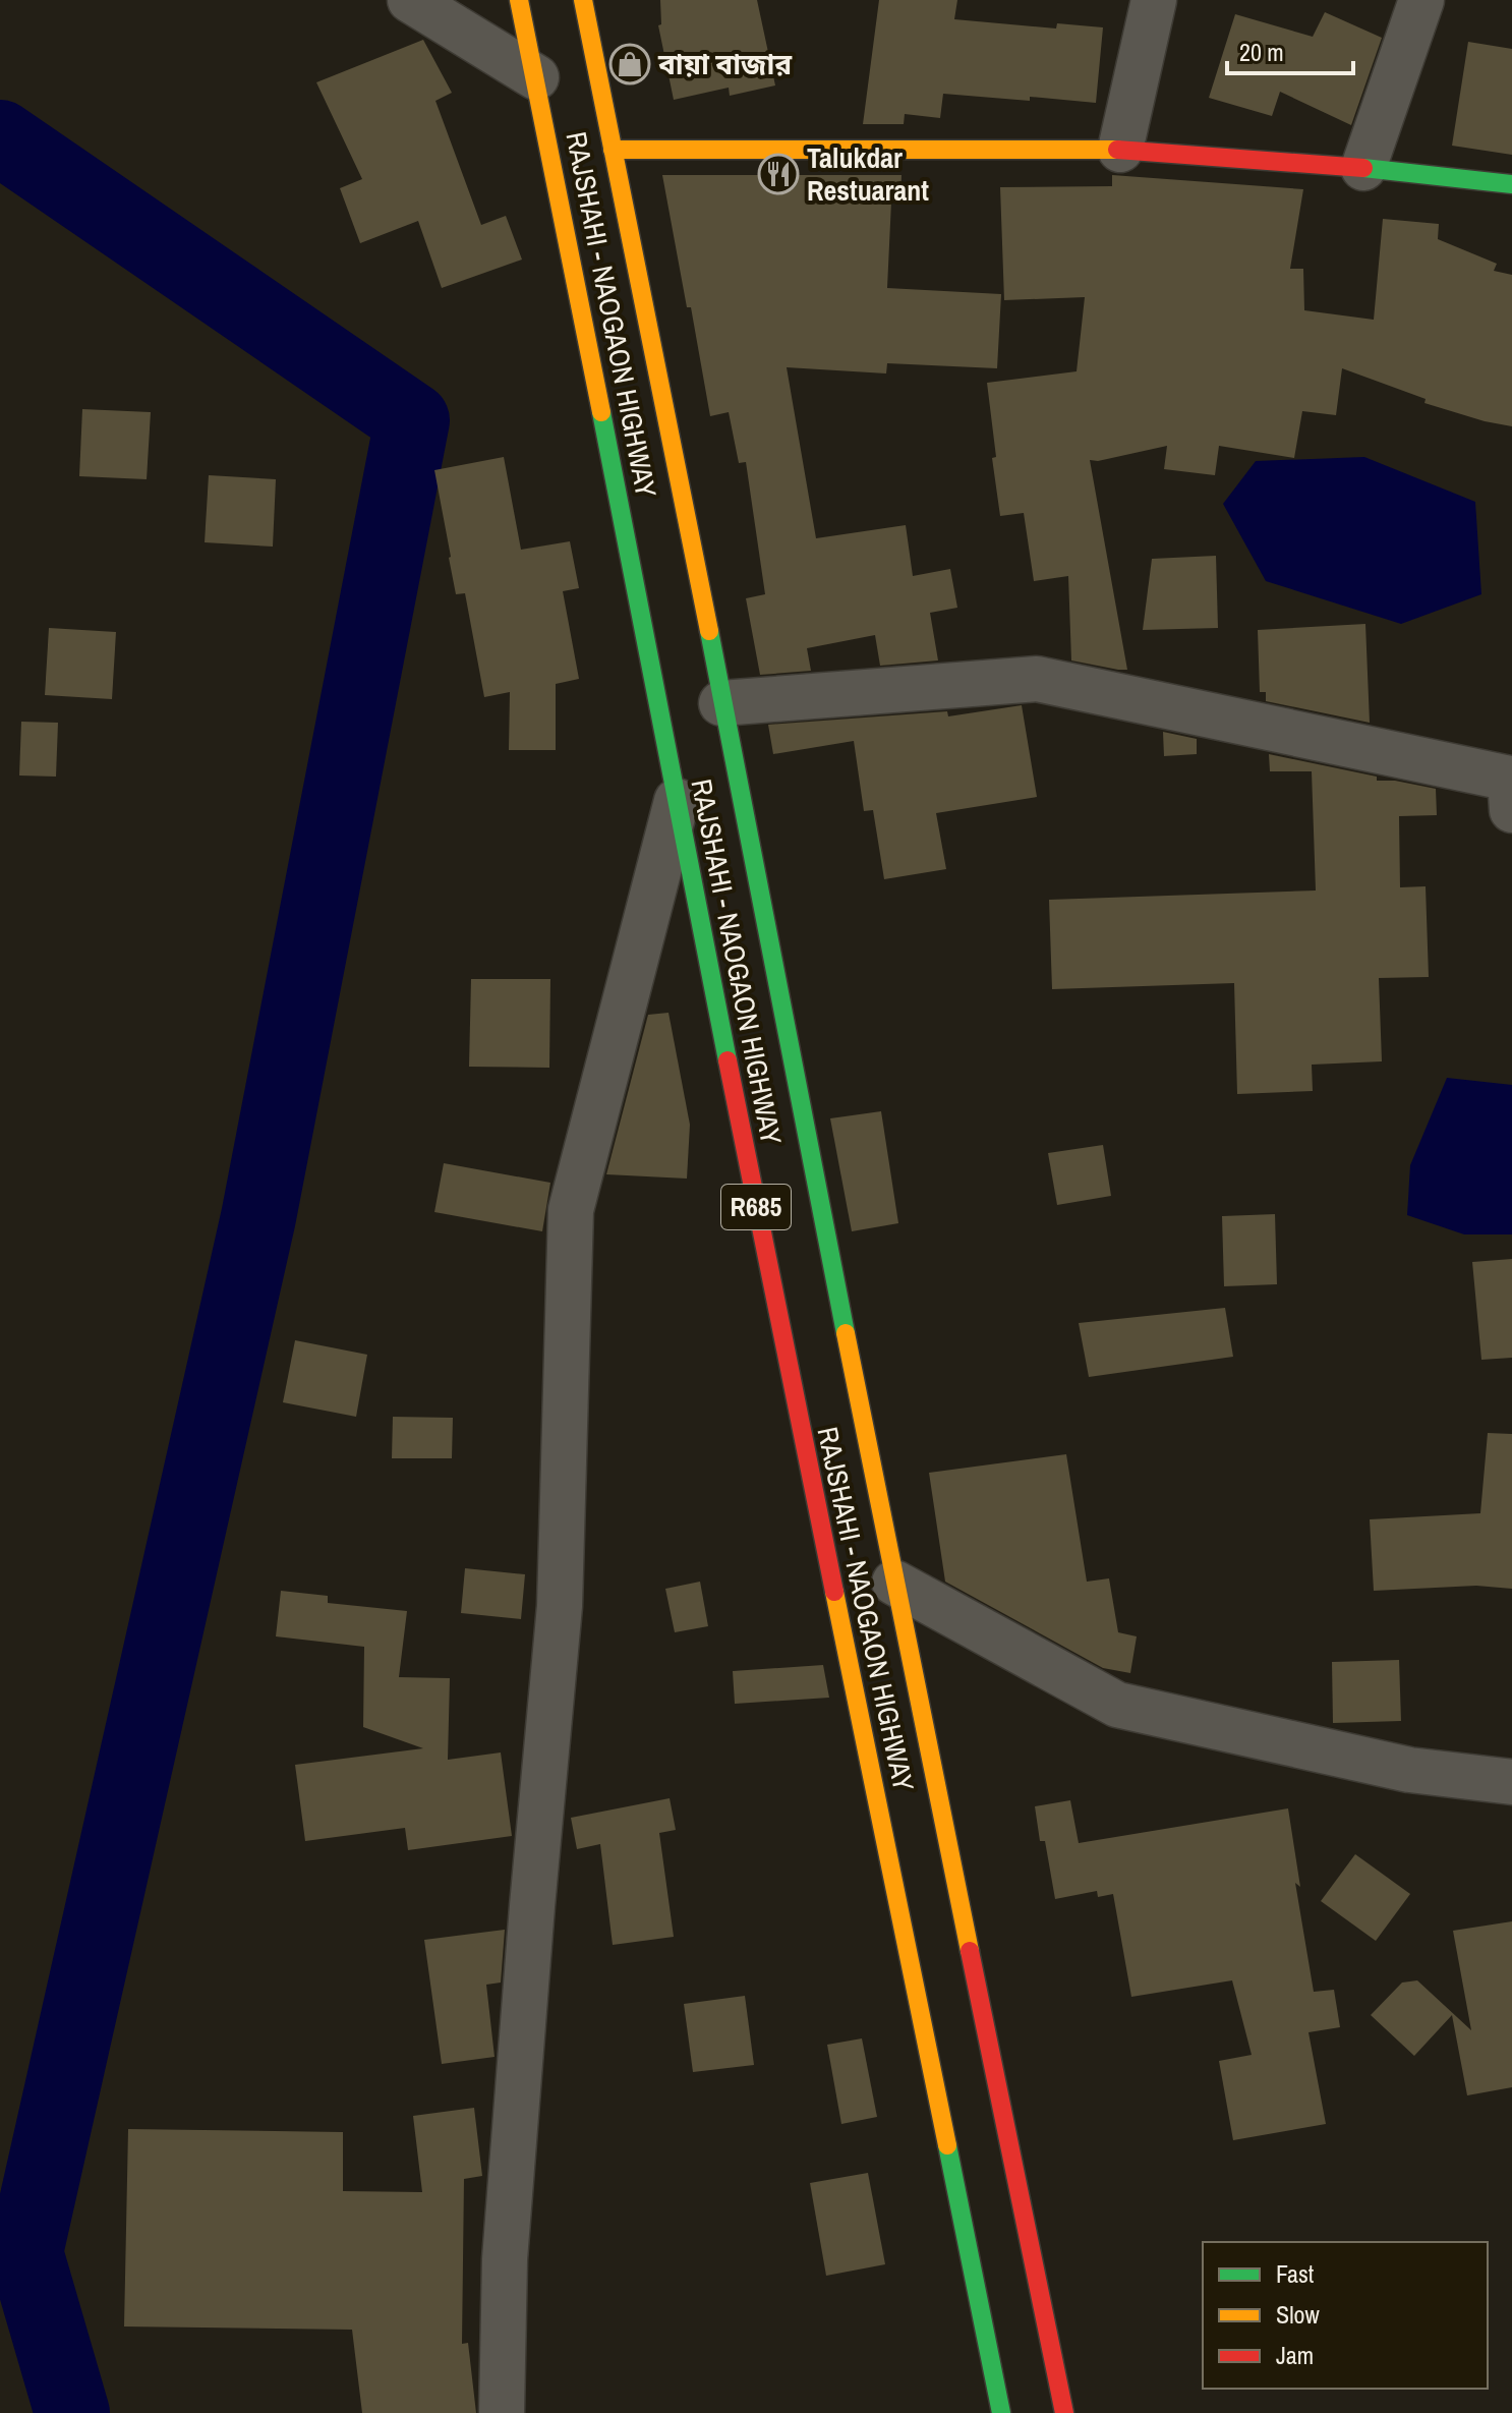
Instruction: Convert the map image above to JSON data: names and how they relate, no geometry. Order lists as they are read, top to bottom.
{
  "streets": {
    "main road": ["RAJSHAHI - NAOGAON HIGHWAY", "R685"]
  },
  "places": {
    "shop": ["বায়া বাজার"],
    "restaurant": ["Talukdar Restuarant"]
  },
  "legend": ["Fast", "Slow", "Jam"],
  "scale_bar": "20 m"
}
